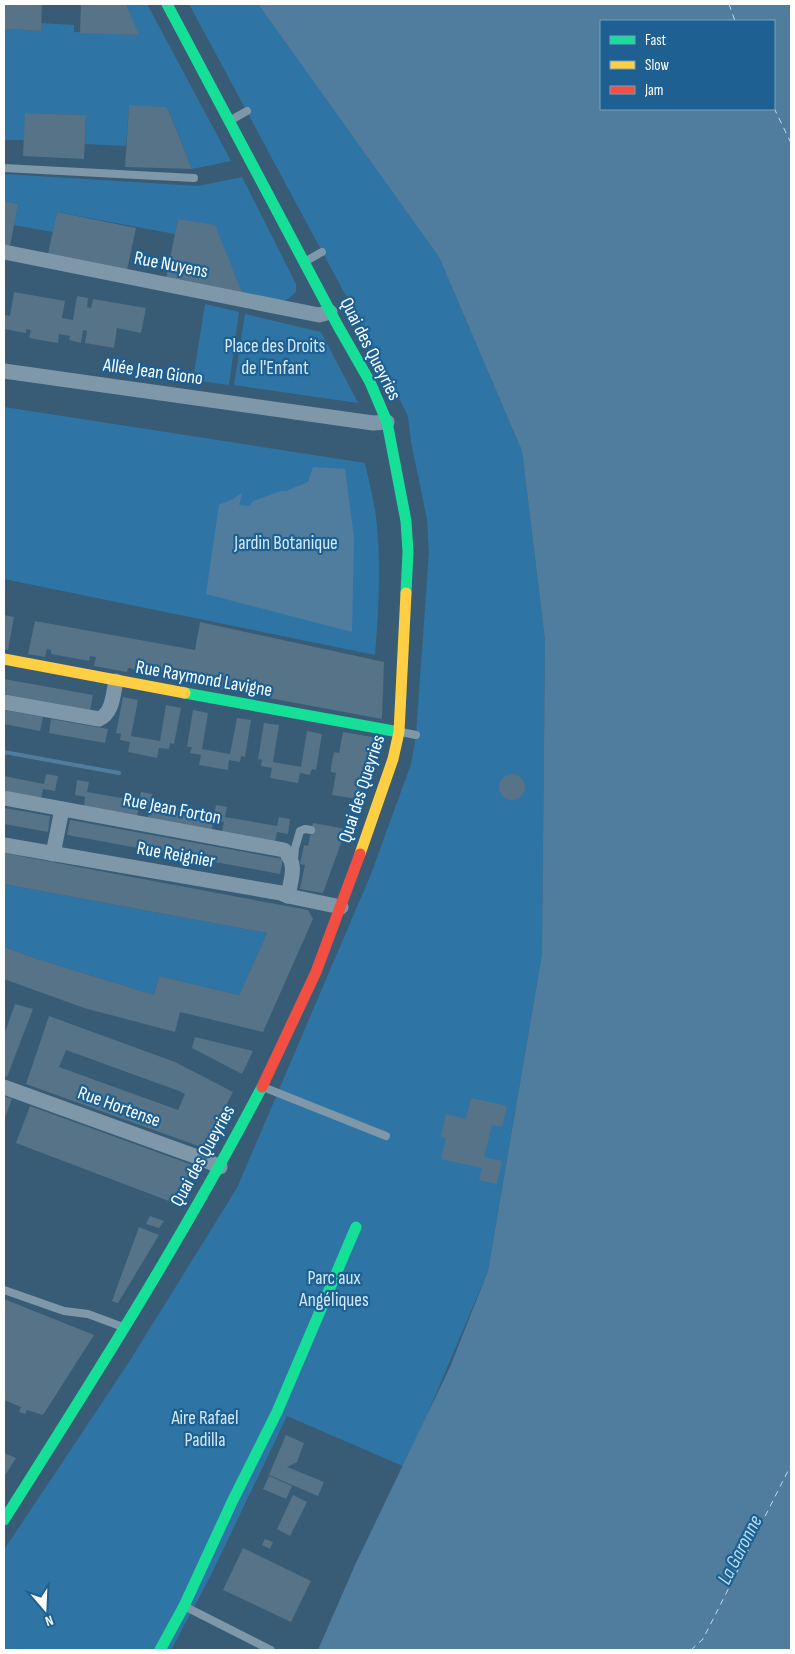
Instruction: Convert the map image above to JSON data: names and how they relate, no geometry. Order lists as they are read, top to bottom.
{
  "streets": {
    "main road": ["Quai des Queyries", "Rue Raymond Lavigne"],
    "street": [
      "Rue Nuyens",
      "Allée Jean Giono",
      "Rue Jean Forton",
      "Rue Reignier",
      "Rue Hortense"
    ]
  },
  "crossings": [
    ["Rue Nuyens", "Quai des Queyries"],
    ["Quai des Queyries", "Allée Jean Giono"],
    ["Quai des Queyries", "Rue Raymond Lavigne"],
    ["Quai des Queyries", "Rue Reignier"],
    ["Quai des Queyries", "Rue Hortense"]
  ],
  "water": ["La Garonne"],
  "parks": [
    "Place des Droits de l'Enfant",
    "Jardin Botanique",
    "Parc aux Angéliques",
    "Aire Rafael Padilla"
  ],
  "legend": ["Fast", "Slow", "Jam"],
  "north": "bottom"
}
